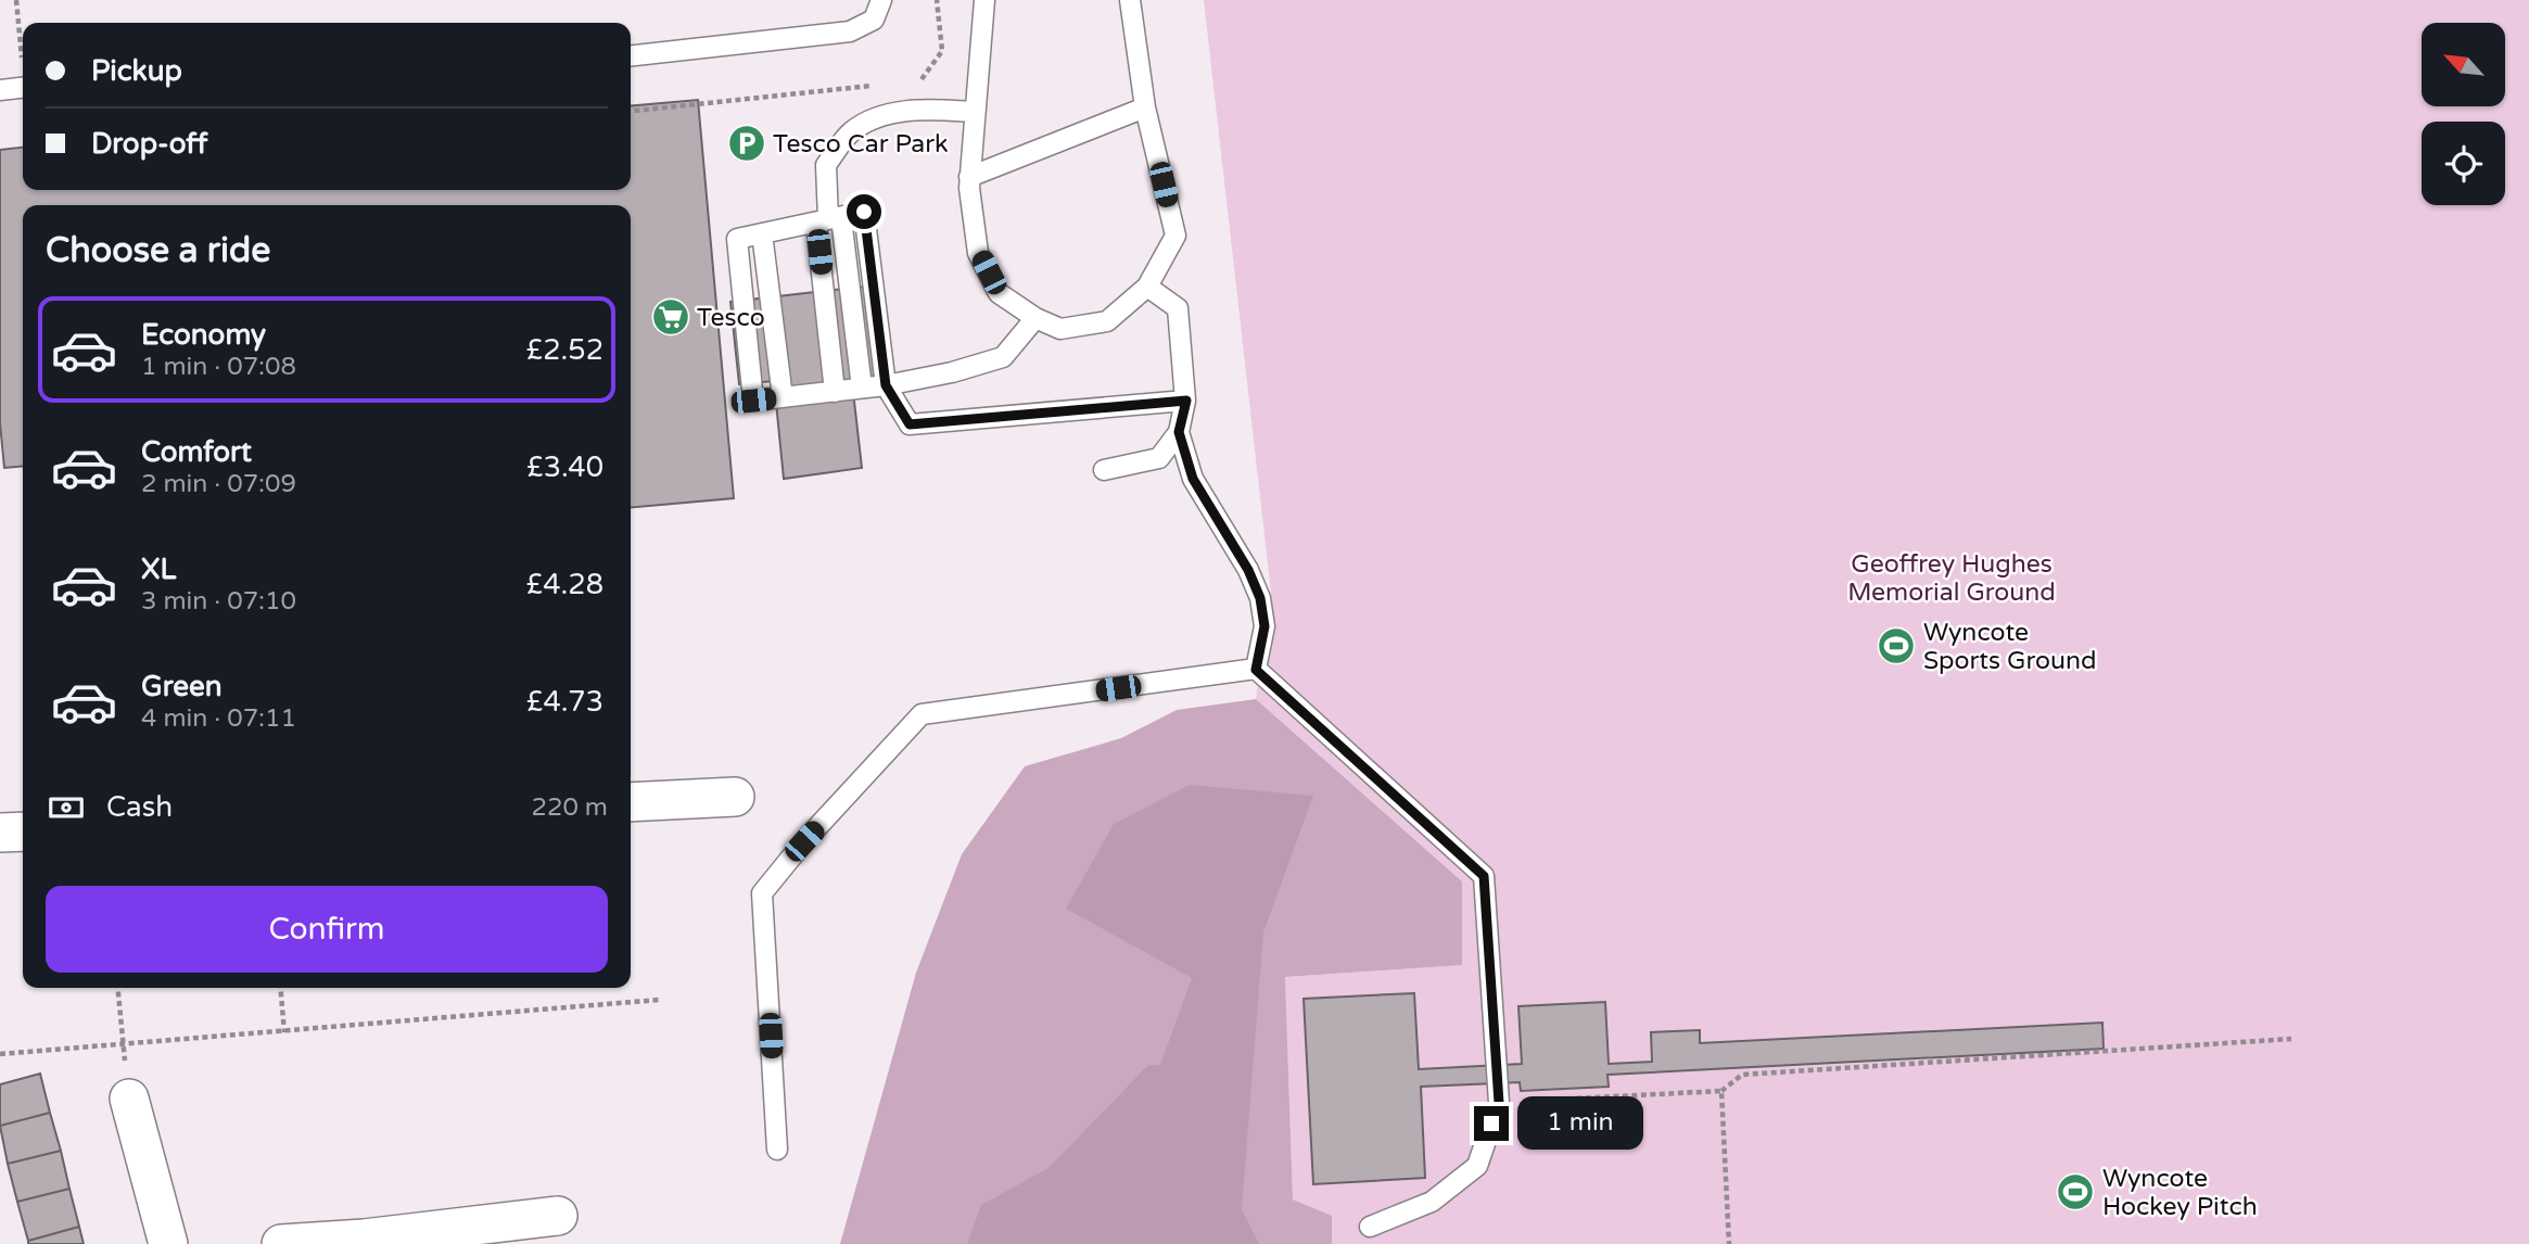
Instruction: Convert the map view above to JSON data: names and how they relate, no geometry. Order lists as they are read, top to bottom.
{
  "parks": ["Geoffrey Hughes Memorial Ground"],
  "places": {
    "parking": ["Tesco Car Park"],
    "supermarket": ["Tesco"],
    "sports": ["Wyncote Sports Ground", "Wyncote Hockey Pitch"]
  },
  "north": "top left",
  "page": {
    "banner": ["Pickup", "Drop-off"],
    "heading": "Choose a ride",
    "list": [
      {
        "name": "Economy",
        "note": "1 min · 07:08",
        "value": "£2.52"
      },
      {
        "name": "Comfort",
        "note": "2 min · 07:09",
        "value": "£3.40"
      },
      {
        "name": "XL",
        "note": "3 min · 07:10",
        "value": "£4.28"
      },
      {
        "name": "Green",
        "note": "4 min · 07:11",
        "value": "£4.73"
      }
    ],
    "pay": ["Cash", "220 m"],
    "buttons": "Confirm",
    "bubble": "1 min"
  }
}
